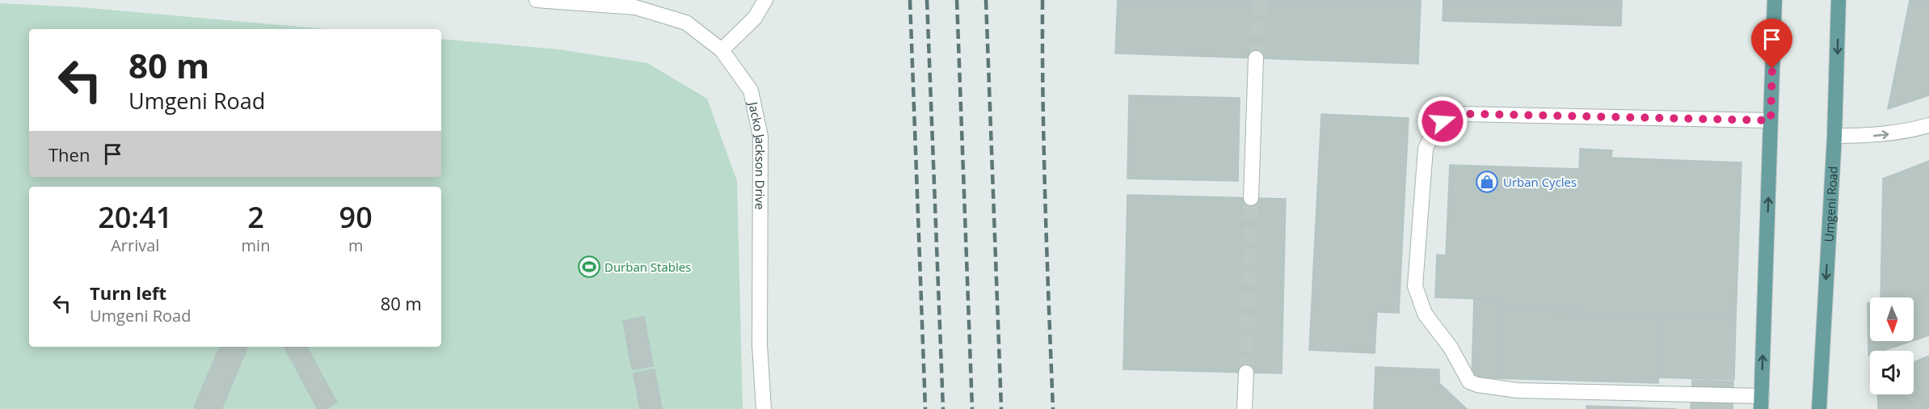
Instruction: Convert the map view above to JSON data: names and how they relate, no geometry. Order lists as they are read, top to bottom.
{
  "streets": {
    "main road": ["Umgeni Road"],
    "street": ["Jacko Jackson Drive"]
  },
  "places": {
    "shop": ["Urban Cycles"],
    "sports": ["Durban Stables"]
  },
  "north": "bottom",
  "page": {
    "turn": ["80 m", "Umgeni Road"],
    "then": "Then",
    "eta": [
      "20:41",
      "Arrival",
      "2",
      "min",
      "90",
      "m"
    ],
    "list": [
      {
        "name": "Turn left",
        "note": "Umgeni Road",
        "value": "80 m"
      }
    ]
  }
}
